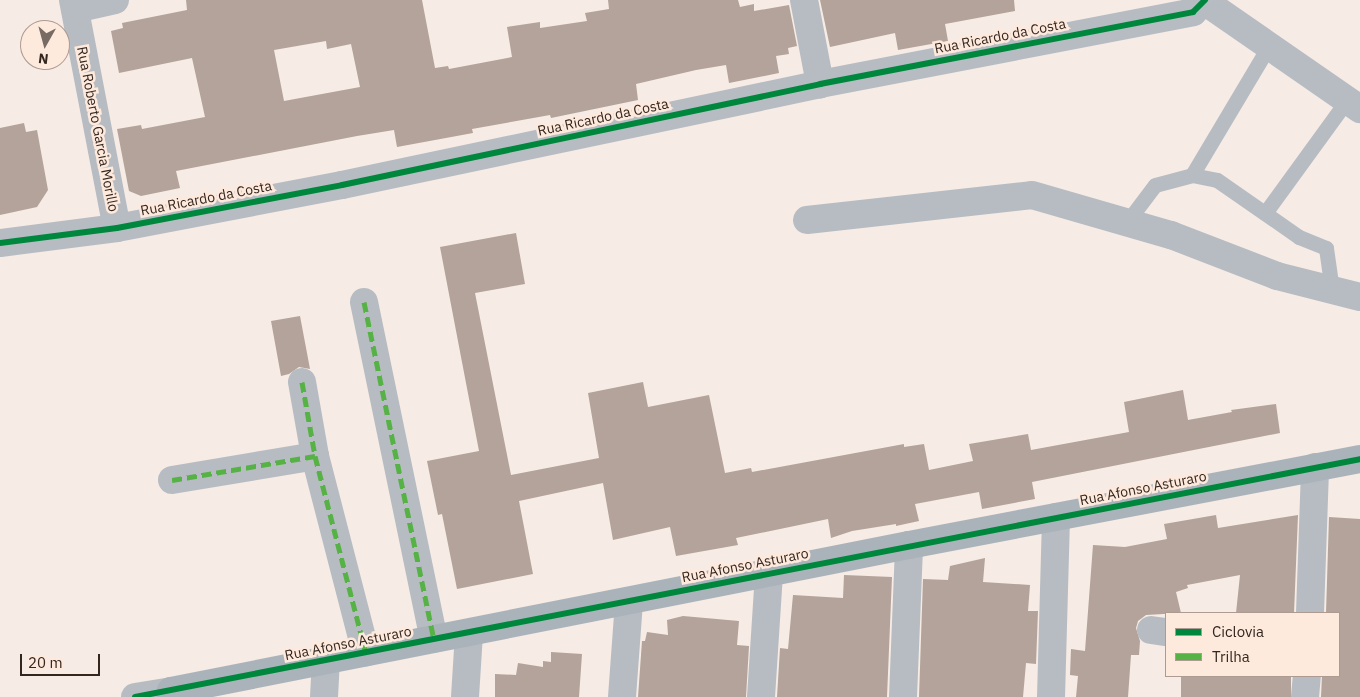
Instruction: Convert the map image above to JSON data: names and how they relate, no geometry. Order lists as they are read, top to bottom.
{
  "streets": {
    "street": ["Rua Ricardo da Costa", "Rua Roberto Garcia Morillo", "Rua Afonso Asturaro"]
  },
  "crossings": [
    ["Rua Ricardo da Costa", "Rua Roberto Garcia Morillo"]
  ],
  "legend": ["Ciclovia", "Trilha"],
  "scale_bar": "20 m",
  "north": "bottom"
}
